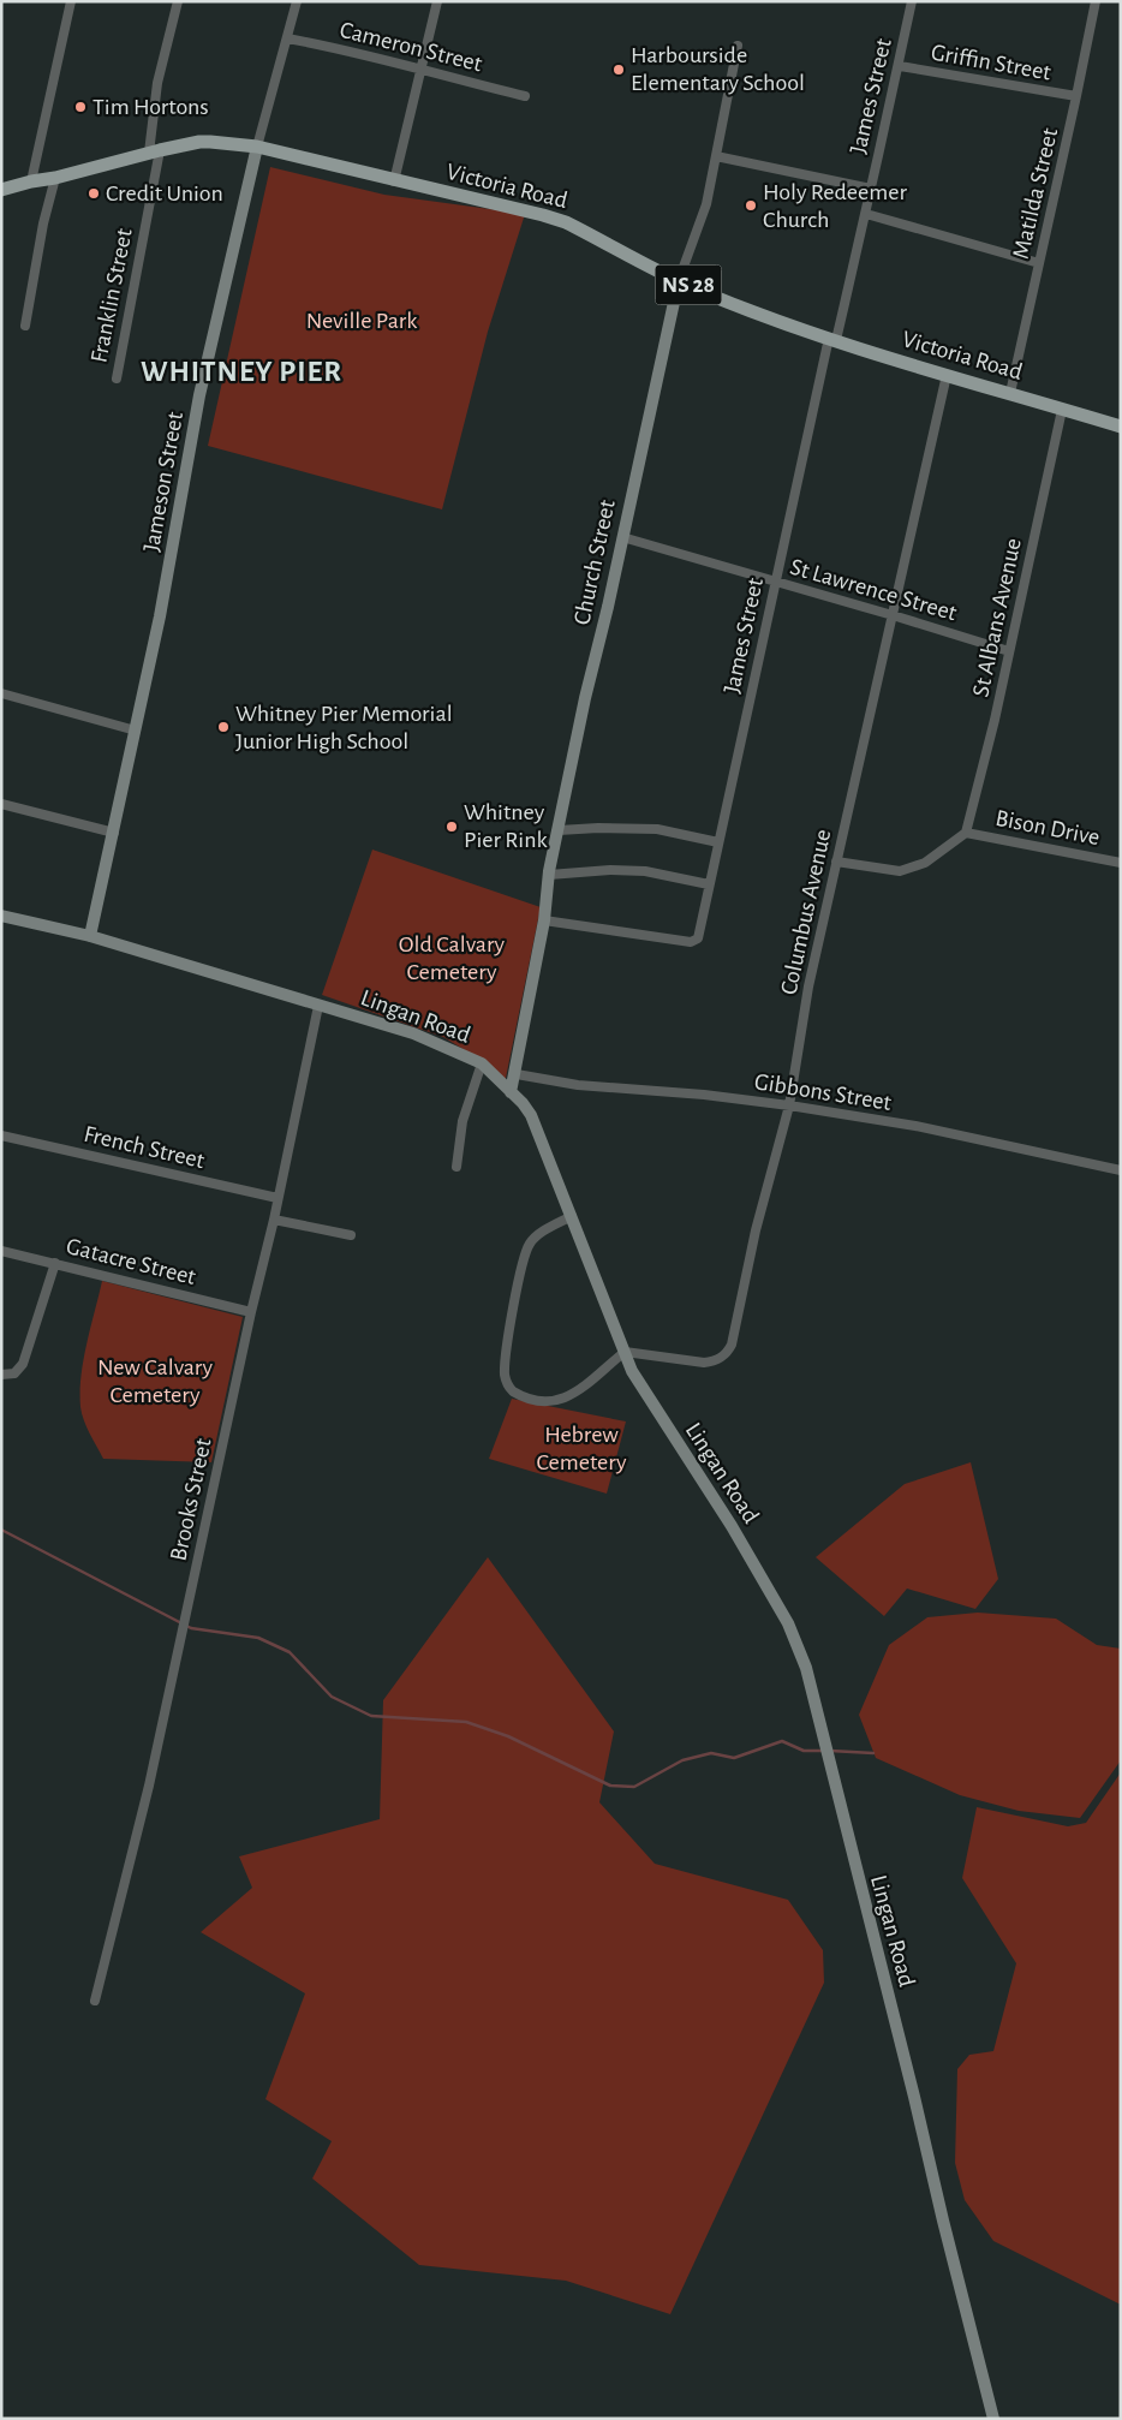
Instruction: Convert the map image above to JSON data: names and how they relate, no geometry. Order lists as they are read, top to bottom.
{
  "streets": {
    "main road": ["Victoria Road", "NS 28"],
    "street": [
      "Cameron Street",
      "Griffin Street",
      "James Street",
      "Matilda Street",
      "Franklin Street",
      "Jameson Street",
      "Church Street",
      "St Lawrence Street",
      "St Albans Avenue",
      "Bison Drive",
      "Columbus Avenue",
      "Lingan Road",
      "Gibbons Street",
      "French Street",
      "Gatacre Street",
      "Brooks Street"
    ]
  },
  "crossings": [
    ["Cameron Street", "Jameson Street"],
    ["Griffin Street", "James Street"],
    ["Griffin Street", "Matilda Street"],
    ["James Street", "Victoria Road"],
    ["James Street", "Church Street"],
    ["James Street", "St Lawrence Street"],
    ["Victoria Road", "Matilda Street"],
    ["Victoria Road", "Franklin Street"],
    ["Victoria Road", "Jameson Street"],
    ["Victoria Road", "Church Street"],
    ["Victoria Road", "St Albans Avenue"],
    ["Victoria Road", "Columbus Avenue"],
    ["Jameson Street", "Lingan Road"],
    ["Church Street", "St Lawrence Street"],
    ["Church Street", "Lingan Road"],
    ["Church Street", "Gibbons Street"],
    ["St Lawrence Street", "St Albans Avenue"],
    ["St Lawrence Street", "Columbus Avenue"],
    ["St Albans Avenue", "Bison Drive"],
    ["Columbus Avenue", "Lingan Road"],
    ["Columbus Avenue", "Gibbons Street"],
    ["Lingan Road", "Brooks Street"],
    ["French Street", "Brooks Street"],
    ["Gatacre Street", "Brooks Street"]
  ],
  "districts": ["WHITNEY PIER"],
  "parks": [
    "Neville Park",
    "Old Calvary Cemetery",
    "New Calvary Cemetery",
    "Hebrew Cemetery"
  ],
  "places": [
    "Harbourside Elementary School",
    "Tim Hortons",
    "Credit Union",
    "Holy Redeemer Church",
    "Whitney Pier Memorial Junior High School",
    "Whitney Pier Rink"
  ]
}
